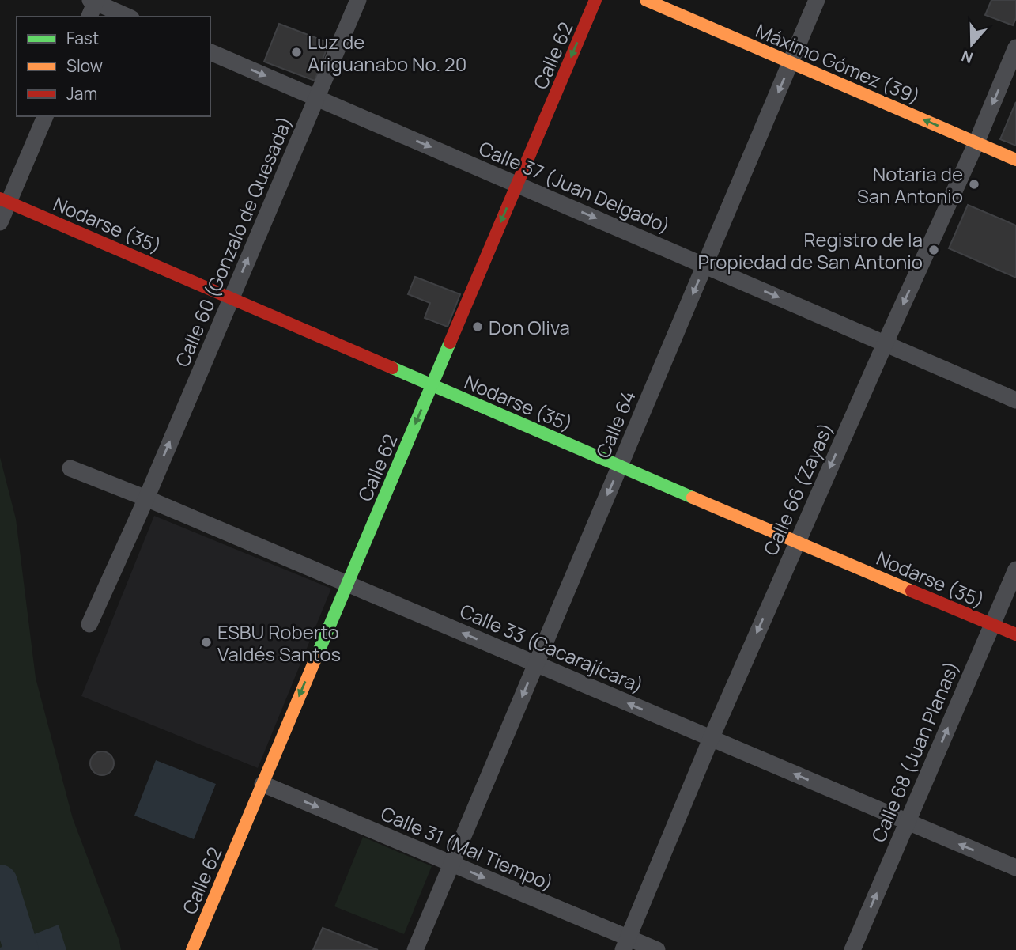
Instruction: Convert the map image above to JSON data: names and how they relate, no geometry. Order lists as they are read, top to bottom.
{
  "streets": {
    "street": [
      "Calle 62",
      "Máximo Gómez (39)",
      "Calle 37 (Juan Delgado)",
      "Nodarse (35)",
      "Calle 60 (Gonzalo de Quesada)",
      "Calle 64",
      "Calle 66 (Zayas)",
      "Calle 33 (Cacarajícara)",
      "Calle 68 (Juan Planas)",
      "Calle 31 (Mal Tiempo)"
    ]
  },
  "crossings": [
    ["Calle 62", "Calle 37 (Juan Delgado)"],
    ["Calle 62", "Nodarse (35)"],
    ["Calle 62", "Calle 33 (Cacarajícara)"],
    ["Calle 62", "Calle 31 (Mal Tiempo)"],
    ["Máximo Gómez (39)", "Calle 64"],
    ["Máximo Gómez (39)", "Calle 66 (Zayas)"],
    ["Calle 37 (Juan Delgado)", "Calle 60 (Gonzalo de Quesada)"],
    ["Calle 37 (Juan Delgado)", "Calle 64"],
    ["Calle 37 (Juan Delgado)", "Calle 66 (Zayas)"],
    ["Nodarse (35)", "Calle 60 (Gonzalo de Quesada)"],
    ["Nodarse (35)", "Calle 64"],
    ["Nodarse (35)", "Calle 66 (Zayas)"],
    ["Nodarse (35)", "Calle 68 (Juan Planas)"],
    ["Calle 60 (Gonzalo de Quesada)", "Calle 33 (Cacarajícara)"],
    ["Calle 64", "Calle 33 (Cacarajícara)"],
    ["Calle 64", "Calle 31 (Mal Tiempo)"],
    ["Calle 66 (Zayas)", "Calle 33 (Cacarajícara)"],
    ["Calle 66 (Zayas)", "Calle 31 (Mal Tiempo)"],
    ["Calle 33 (Cacarajícara)", "Calle 68 (Juan Planas)"]
  ],
  "one_way": [
    "Calle 62",
    "Máximo Gómez (39)",
    "Calle 37 (Juan Delgado)",
    "Calle 60 (Gonzalo de Quesada)",
    "Calle 64",
    "Calle 66 (Zayas)",
    "Calle 33 (Cacarajícara)",
    "Calle 68 (Juan Planas)",
    "Calle 31 (Mal Tiempo)"
  ],
  "places": [
    "Luz de Ariguanabo No. 20",
    "Notaria de San Antonio",
    "Registro de la Propiedad de San Antonio",
    "Don Oliva",
    "ESBU Roberto Valdés Santos"
  ],
  "legend": ["Fast", "Slow", "Jam"],
  "north": "bottom"
}
